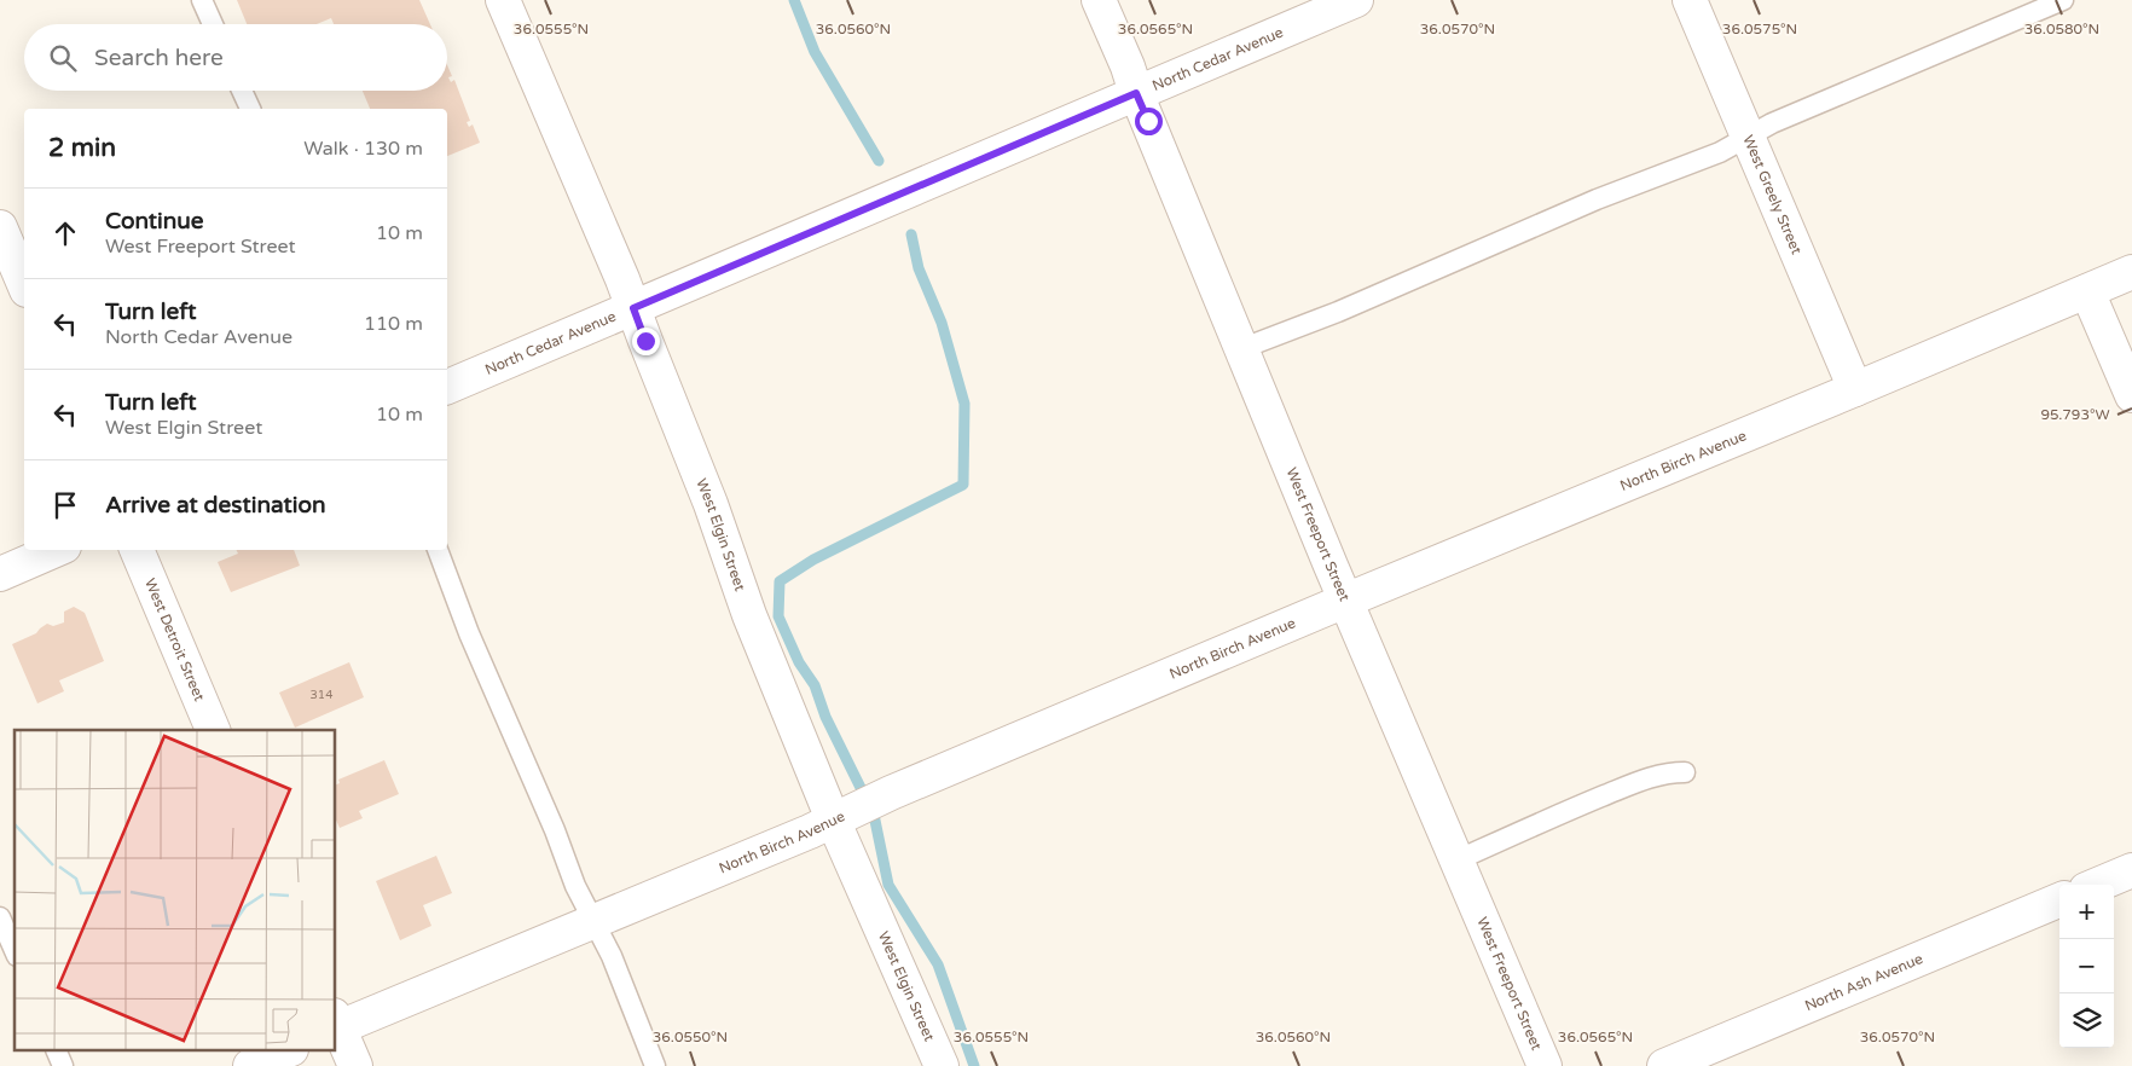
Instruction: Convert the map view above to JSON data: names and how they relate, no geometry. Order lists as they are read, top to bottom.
{
  "streets": {
    "street": [
      "North Cedar Avenue",
      "West Greely Street",
      "North Birch Avenue",
      "West Elgin Street",
      "West Freeport Street",
      "West Detroit Street",
      "North Ash Avenue"
    ]
  },
  "crossings": [
    ["North Cedar Avenue", "West Elgin Street"],
    ["North Cedar Avenue", "West Freeport Street"],
    ["West Greely Street", "North Birch Avenue"],
    ["North Birch Avenue", "West Elgin Street"],
    ["North Birch Avenue", "West Freeport Street"]
  ],
  "house_numbers": ["314"],
  "page": {
    "search": "Search here",
    "heading": ["2 min", "Walk · 130 m"],
    "list": [
      ["Continue", "West Freeport Street", "10 m"],
      ["Turn left", "North Cedar Avenue", "110 m"],
      ["Turn left", "West Elgin Street", "10 m"],
      "Arrive at destination"
    ],
    "map_buttons": ["+", "−"]
  },
  "coordinates": [
    "36.0555°N",
    "36.0560°N",
    "36.0565°N",
    "36.0570°N",
    "36.0575°N",
    "36.0580°N",
    "95.793°W",
    "36.0550°N"
  ]
}
